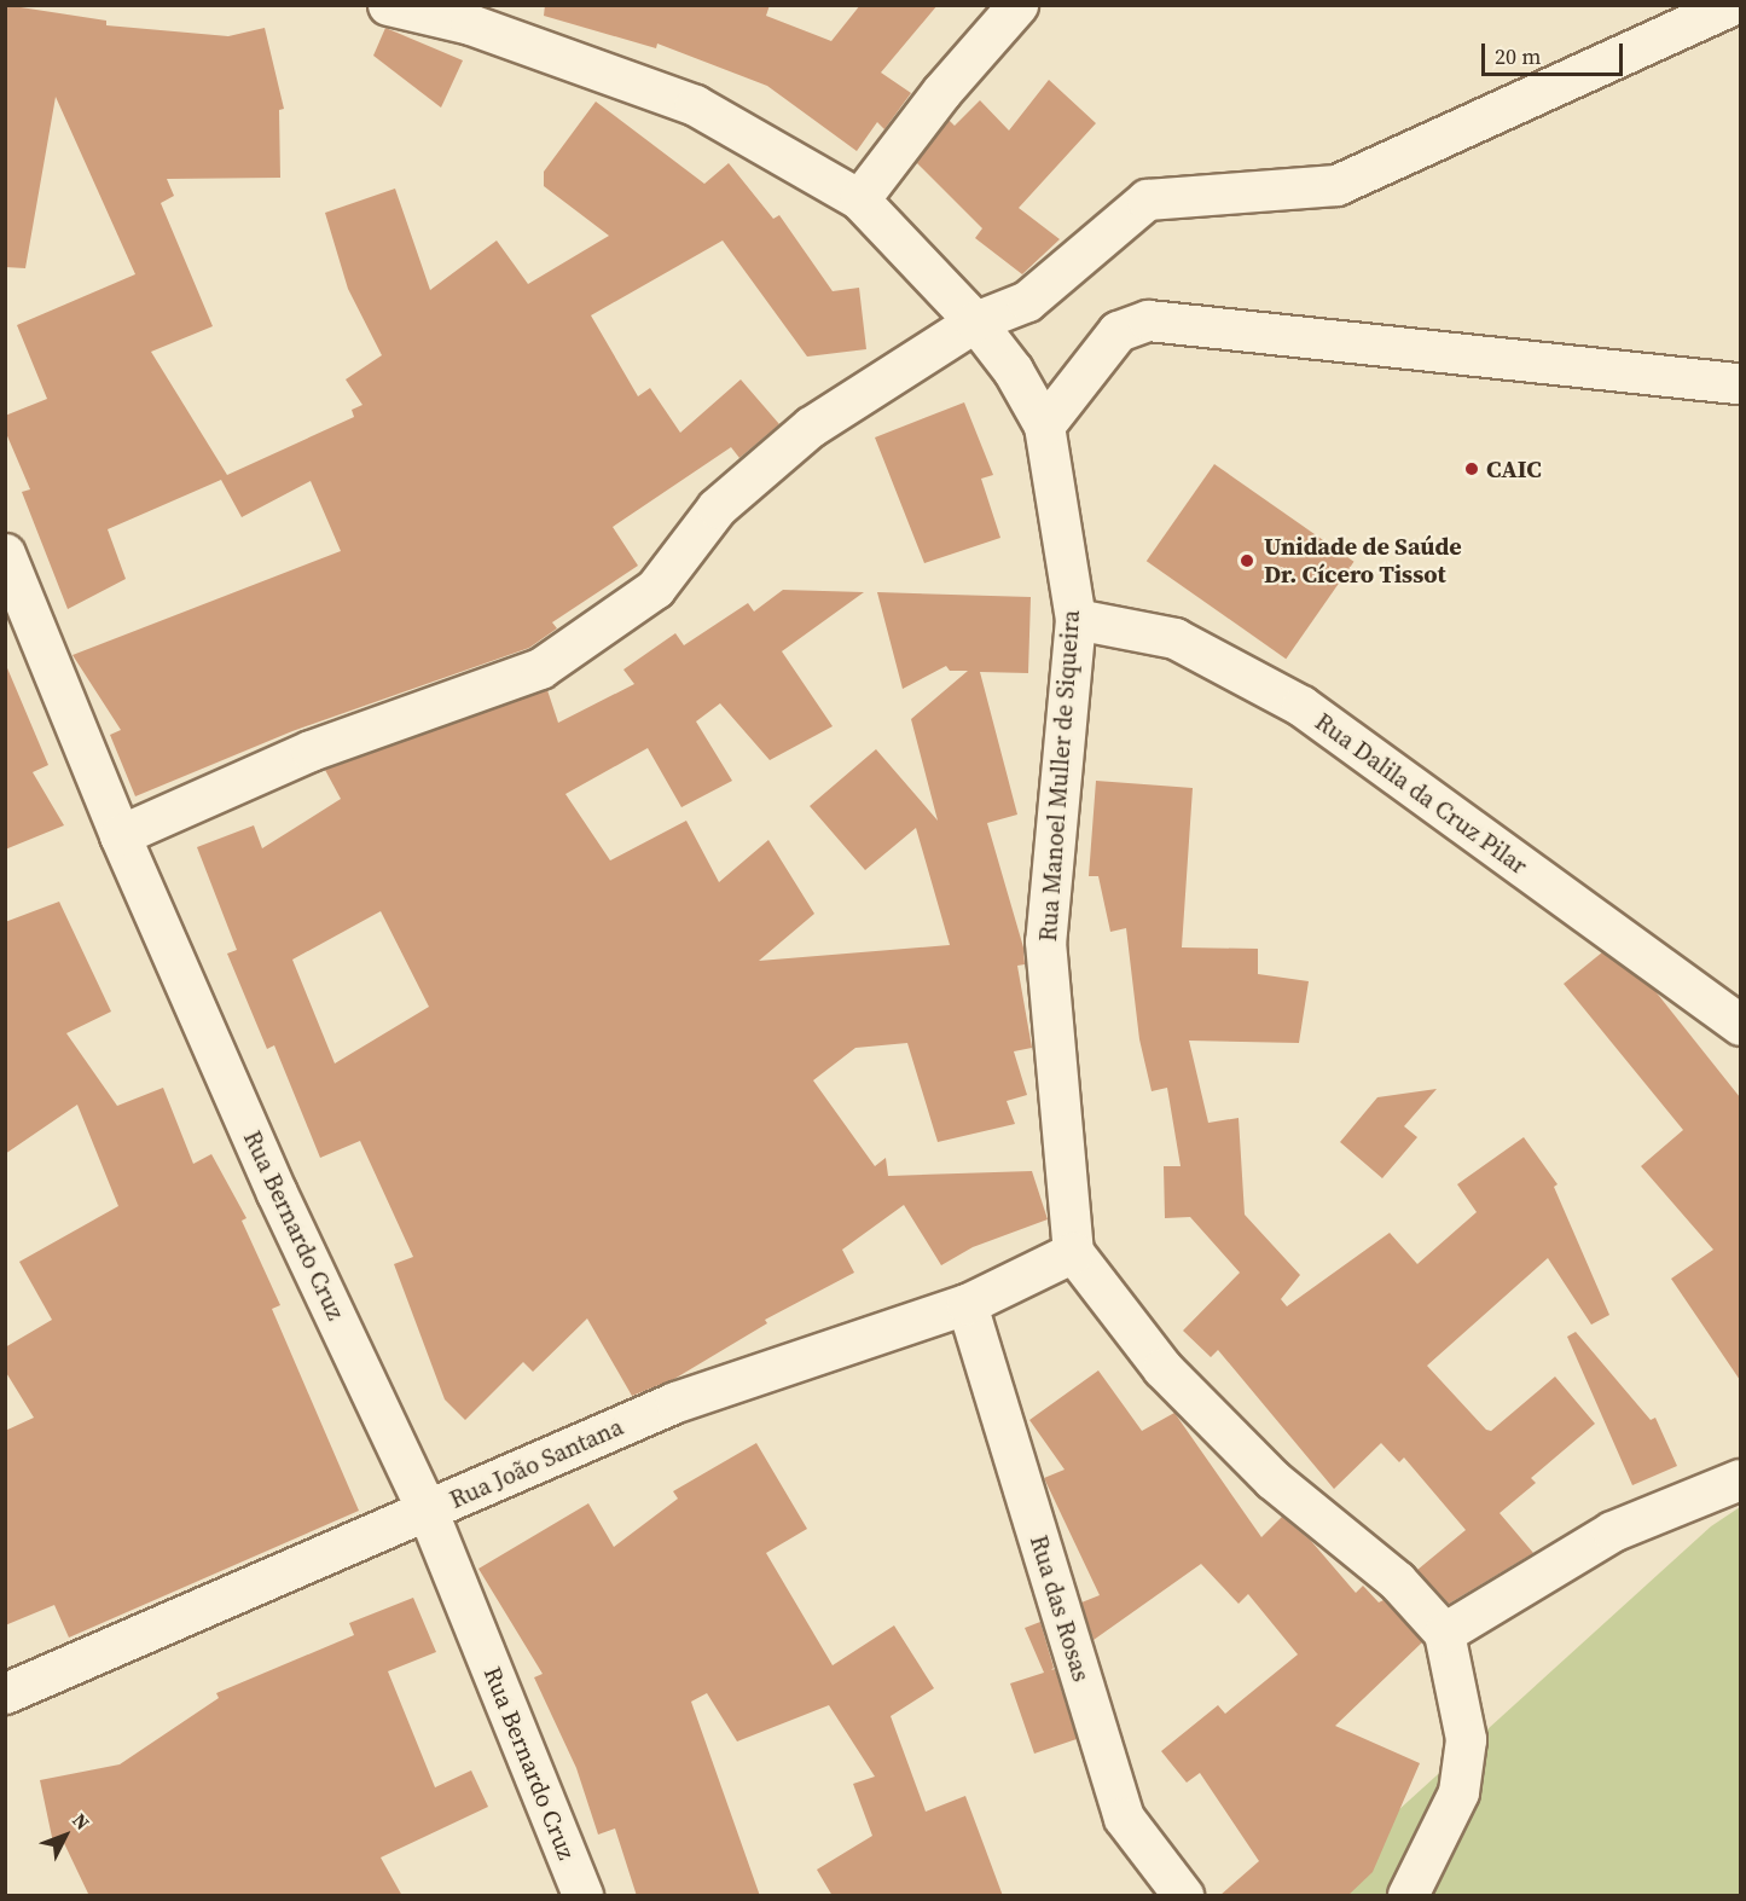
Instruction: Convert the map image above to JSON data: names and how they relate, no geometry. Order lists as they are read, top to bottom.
{
  "streets": {
    "street": [
      "Rua Manoel Muller de Siqueira",
      "Rua Dalila da Cruz Pilar",
      "Rua Bernardo Cruz",
      "Rua João Santana",
      "Rua das Rosas"
    ]
  },
  "crossings": [
    ["Rua Manoel Muller de Siqueira", "Rua Dalila da Cruz Pilar"],
    ["Rua Manoel Muller de Siqueira", "Rua João Santana"],
    ["Rua Bernardo Cruz", "Rua João Santana"],
    ["Rua João Santana", "Rua das Rosas"]
  ],
  "places": ["CAIC", "Unidade de Saúde Dr. Cícero Tissot"],
  "scale_bar": "20 m",
  "north": "top right"
}
